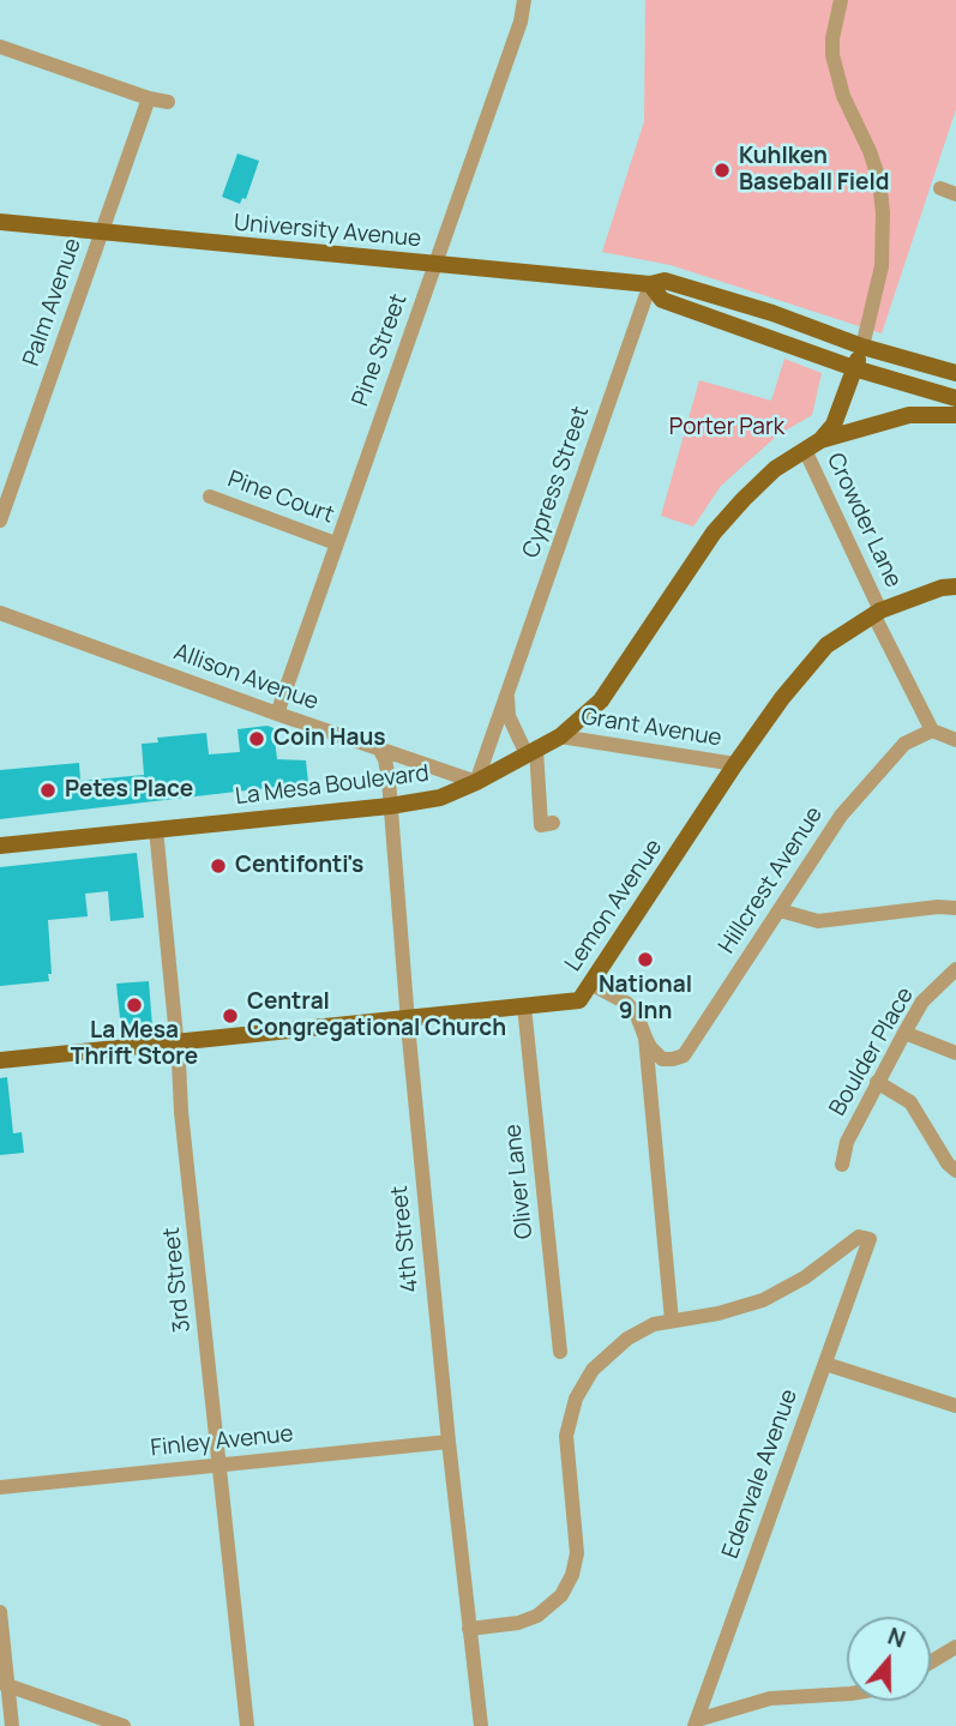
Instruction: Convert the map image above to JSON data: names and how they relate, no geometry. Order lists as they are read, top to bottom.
{
  "streets": {
    "main road": ["University Avenue", "La Mesa Boulevard", "Lemon Avenue"],
    "street": [
      "Palm Avenue",
      "Pine Street",
      "Cypress Street",
      "Pine Court",
      "Crowder Lane",
      "Allison Avenue",
      "Grant Avenue",
      "Hillcrest Avenue",
      "Boulder Place",
      "Oliver Lane",
      "4th Street",
      "3rd Street",
      "Finley Avenue",
      "Edenvale Avenue"
    ]
  },
  "crossings": [
    ["University Avenue", "Palm Avenue"],
    ["University Avenue", "Pine Street"],
    ["University Avenue", "Cypress Street"],
    ["University Avenue", "La Mesa Boulevard"],
    ["Pine Street", "Pine Court"],
    ["Pine Street", "Allison Avenue"],
    ["Cypress Street", "Allison Avenue"],
    ["Cypress Street", "La Mesa Boulevard"],
    ["Crowder Lane", "La Mesa Boulevard"],
    ["Crowder Lane", "Hillcrest Avenue"],
    ["Crowder Lane", "Lemon Avenue"],
    ["Allison Avenue", "La Mesa Boulevard"],
    ["Allison Avenue", "4th Street"],
    ["Grant Avenue", "La Mesa Boulevard"],
    ["Grant Avenue", "Lemon Avenue"],
    ["La Mesa Boulevard", "4th Street"],
    ["La Mesa Boulevard", "3rd Street"],
    ["Hillcrest Avenue", "Lemon Avenue"],
    ["Hillcrest Avenue", "Edenvale Avenue"],
    ["Lemon Avenue", "Oliver Lane"],
    ["Lemon Avenue", "4th Street"],
    ["Lemon Avenue", "3rd Street"],
    ["4th Street", "Finley Avenue"],
    ["3rd Street", "Finley Avenue"]
  ],
  "parks": ["Porter Park"],
  "places": [
    "Kuhlken Baseball Field",
    "Coin Haus",
    "Petes Place",
    "Centifonti's",
    "National 9 Inn",
    "La Mesa Thrift Store",
    "Central Congregational Church"
  ],
  "north": "top"
}
